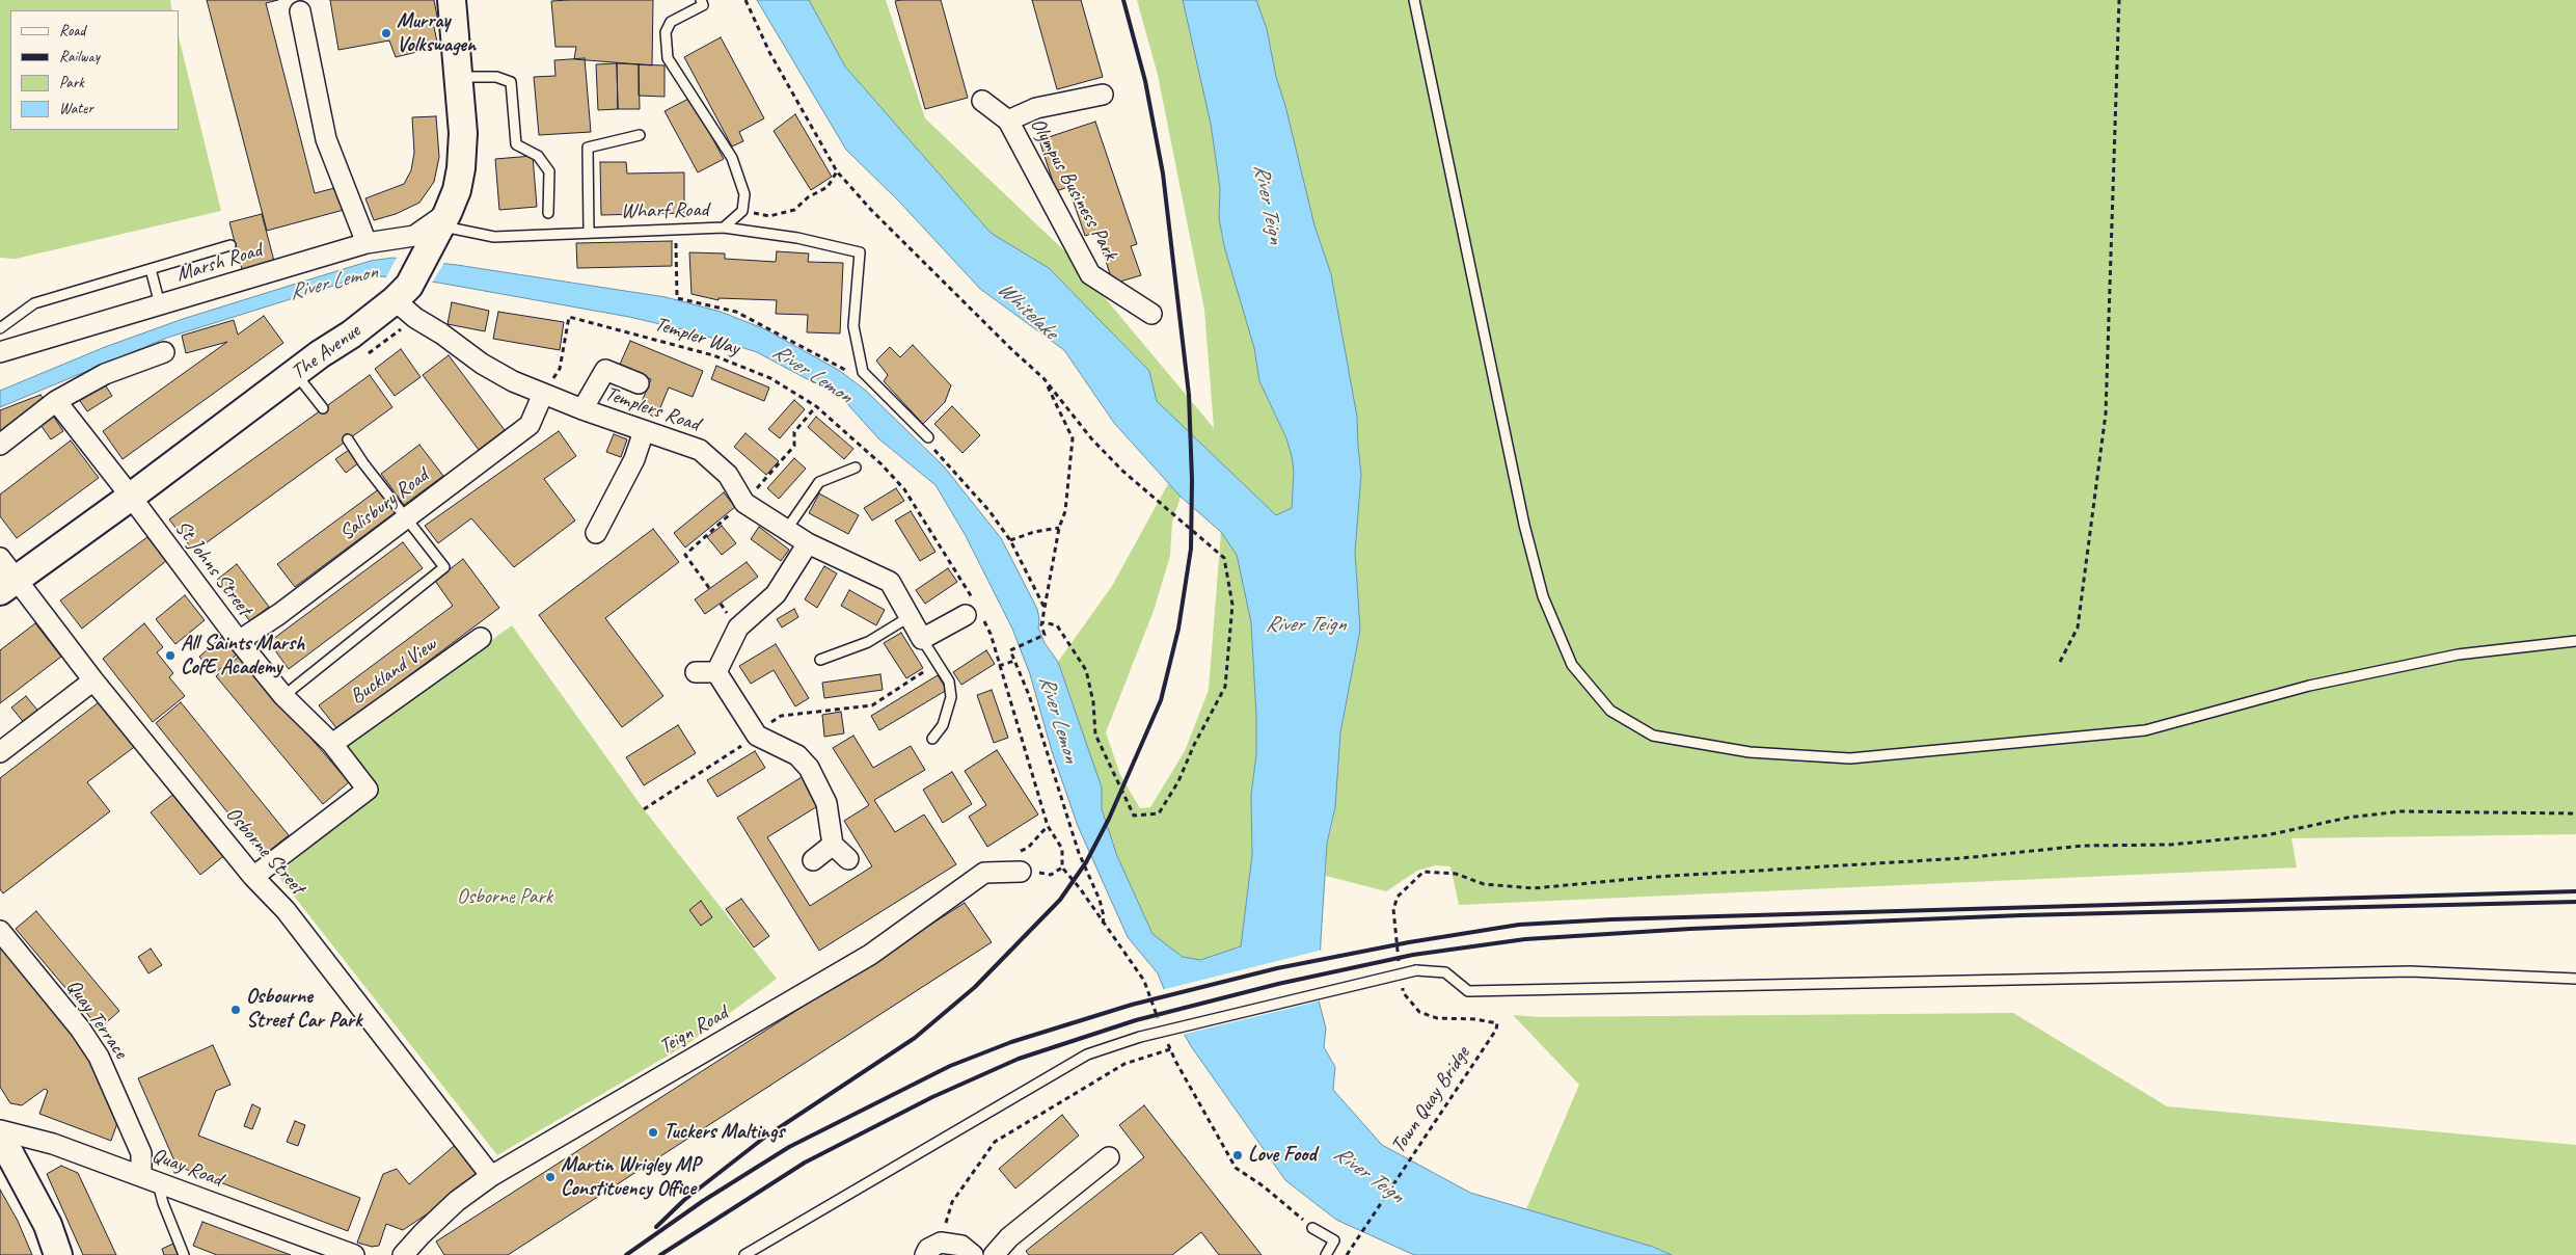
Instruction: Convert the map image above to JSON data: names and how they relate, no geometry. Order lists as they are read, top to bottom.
{
  "streets": {
    "main road": ["The Avenue"],
    "street": [
      "Olympus Business Park",
      "Marsh Road",
      "Templers Road",
      "Salisbury Road",
      "St Johns Street",
      "Buckland View",
      "Osborne Street",
      "Quay Terrace",
      "Teign Road",
      "Quay Road"
    ],
    "lane": ["Wharf Road"],
    "path": ["Templer Way", "Town Quay Bridge"]
  },
  "crossings": [
    ["Wharf Road", "Marsh Road"],
    ["Wharf Road", "The Avenue"],
    ["Marsh Road", "The Avenue"],
    ["Templer Way", "Templers Road"],
    ["Templer Way", "Salisbury Road"],
    ["The Avenue", "Templers Road"],
    ["The Avenue", "St Johns Street"],
    ["The Avenue", "Osborne Street"],
    ["Templers Road", "Salisbury Road"],
    ["Salisbury Road", "St Johns Street"],
    ["St Johns Street", "Buckland View"],
    ["St Johns Street", "Osborne Street"],
    ["Osborne Street", "Teign Road"],
    ["Quay Terrace", "Quay Road"]
  ],
  "water": ["River Teign", "River Lemon", "Whitelake"],
  "parks": ["Osborne Park"],
  "places": [
    "Murray Volkswagen",
    "All Saints Marsh CofE Academy",
    "Osbourne Street Car Park",
    "Tuckers Maltings",
    "Love Food",
    "Martin Wrigley MP Constituency Office"
  ],
  "legend": [
    "Road",
    "Railway",
    "Park",
    "Water"
  ]
}
